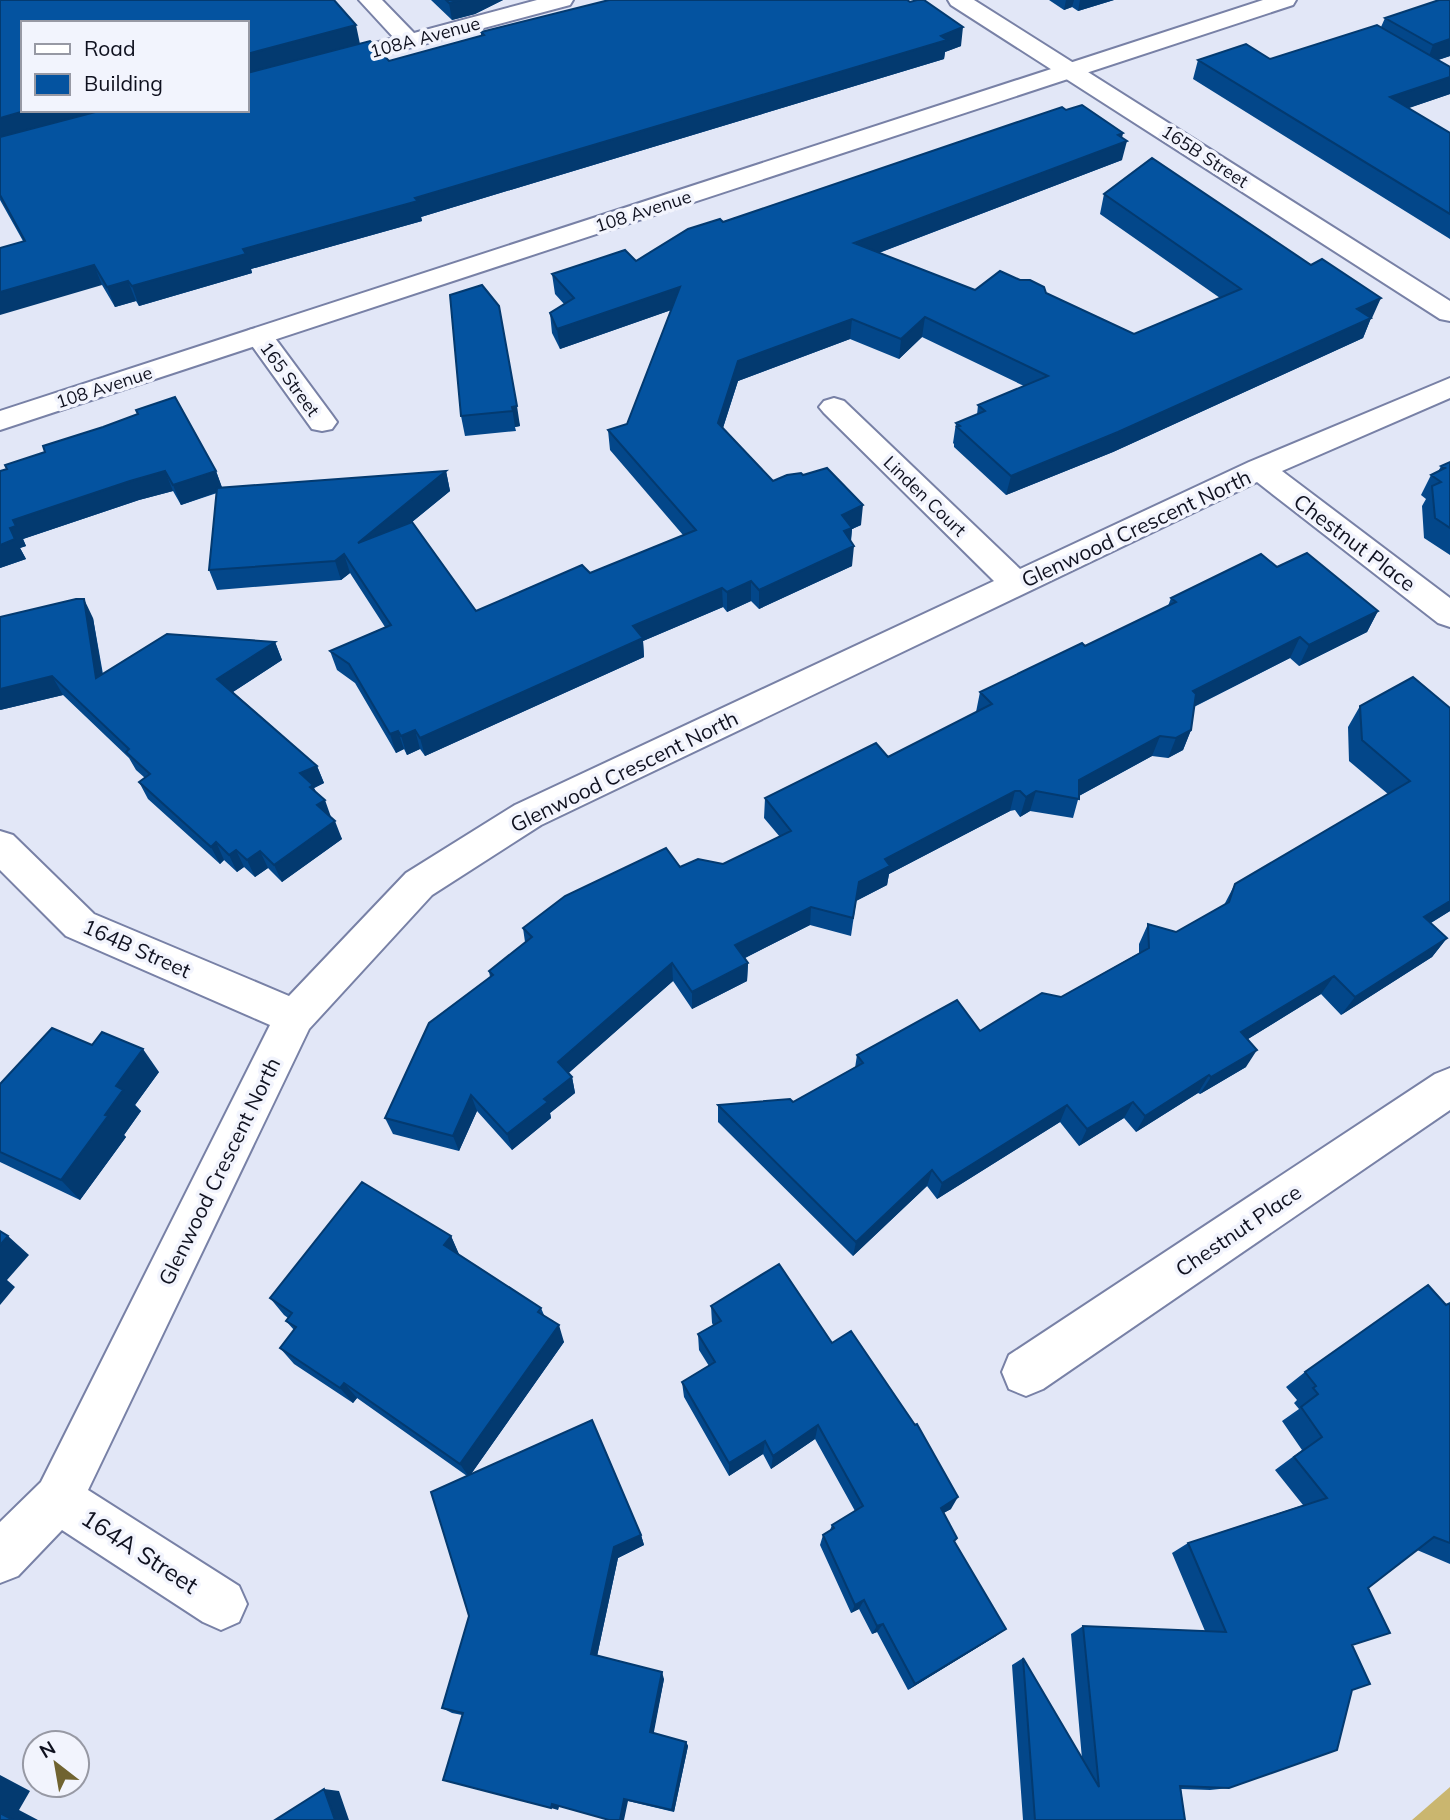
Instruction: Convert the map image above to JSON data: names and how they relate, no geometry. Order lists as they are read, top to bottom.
{
  "streets": {
    "street": [
      "108A Avenue",
      "165B Street",
      "108 Avenue",
      "165 Street",
      "Linden Court",
      "Glenwood Crescent North",
      "Chestnut Place",
      "164B Street",
      "164A Street"
    ]
  },
  "crossings": [
    ["165B Street", "108 Avenue"],
    ["108 Avenue", "165 Street"],
    ["Linden Court", "Glenwood Crescent North"],
    ["Glenwood Crescent North", "Chestnut Place"],
    ["Glenwood Crescent North", "164B Street"],
    ["Glenwood Crescent North", "164A Street"]
  ],
  "legend": ["Road", "Building"],
  "north": "top left"
}
